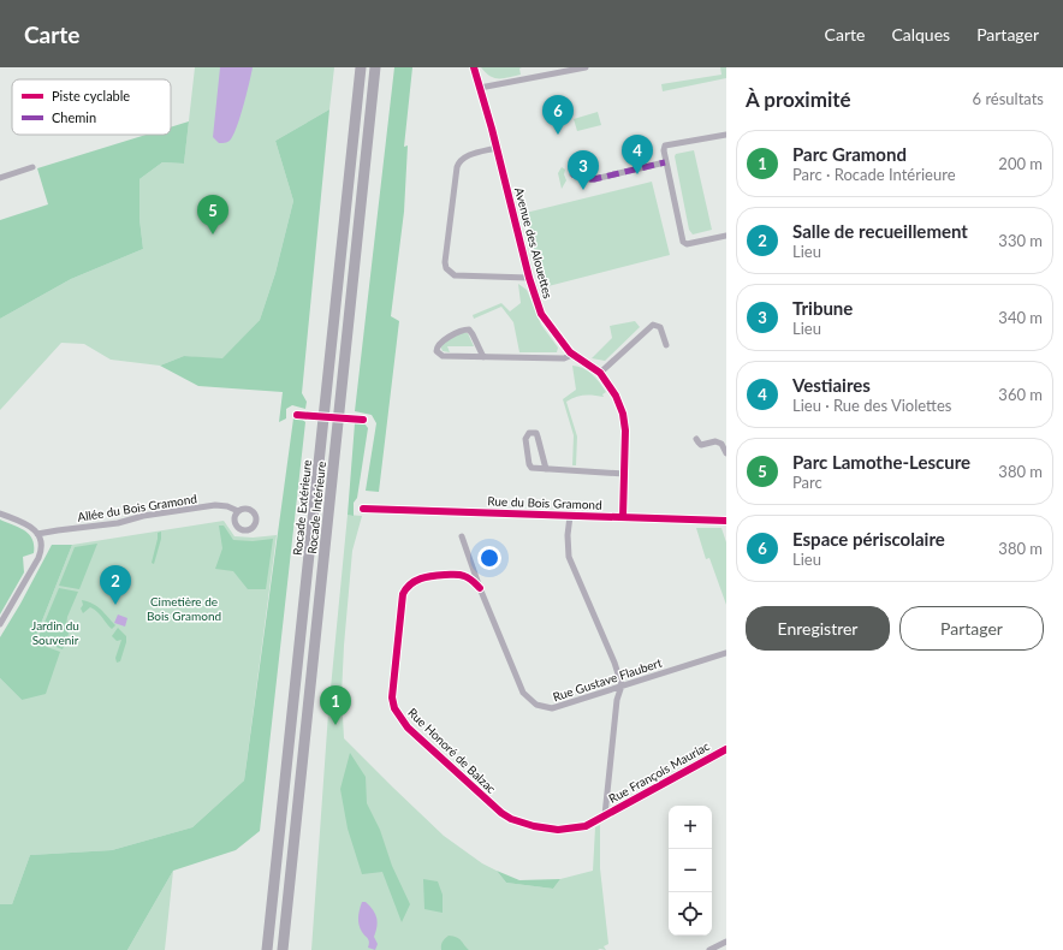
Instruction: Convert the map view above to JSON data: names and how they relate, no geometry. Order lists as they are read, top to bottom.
{
  "streets": {
    "highway": ["Rocade Extérieure", "Rocade Intérieure"],
    "street": [
      "Avenue des Alouettes",
      "Rue du Bois Gramond",
      "Allée du Bois Gramond",
      "Rue Gustave Flaubert",
      "Rue Honoré de Balzac",
      "Rue François Mauriac"
    ]
  },
  "crossings": [
    ["Avenue des Alouettes", "Rue du Bois Gramond"],
    ["Rue Gustave Flaubert", "Rue Honoré de Balzac"],
    ["Rue Honoré de Balzac", "Rue François Mauriac"]
  ],
  "parks": ["Cimetière de Bois Gramond", "Jardin du Souvenir"],
  "legend": ["Piste cyclable", "Chemin"],
  "page": {
    "header": "Carte",
    "nav": ["Carte", "Calques", "Partager"],
    "heading": ["À proximité", "6 résultats"],
    "pins": [
      "6",
      "4",
      "3",
      "5",
      "2",
      "1"
    ],
    "list": [
      {
        "mark": "1",
        "name": "Parc Gramond",
        "note": "Parc · Rocade Intérieure",
        "value": "200 m"
      },
      {
        "mark": "2",
        "name": "Salle de recueillement",
        "note": "Lieu",
        "value": "330 m"
      },
      {
        "mark": "3",
        "name": "Tribune",
        "note": "Lieu",
        "value": "340 m"
      },
      {
        "mark": "4",
        "name": "Vestiaires",
        "note": "Lieu · Rue des Violettes",
        "value": "360 m"
      },
      {
        "mark": "5",
        "name": "Parc Lamothe-Lescure",
        "note": "Parc",
        "value": "380 m"
      },
      {
        "mark": "6",
        "name": "Espace périscolaire",
        "note": "Lieu",
        "value": "380 m"
      }
    ],
    "buttons": ["Enregistrer", "Partager"],
    "map_buttons": ["+", "−"]
  }
}
